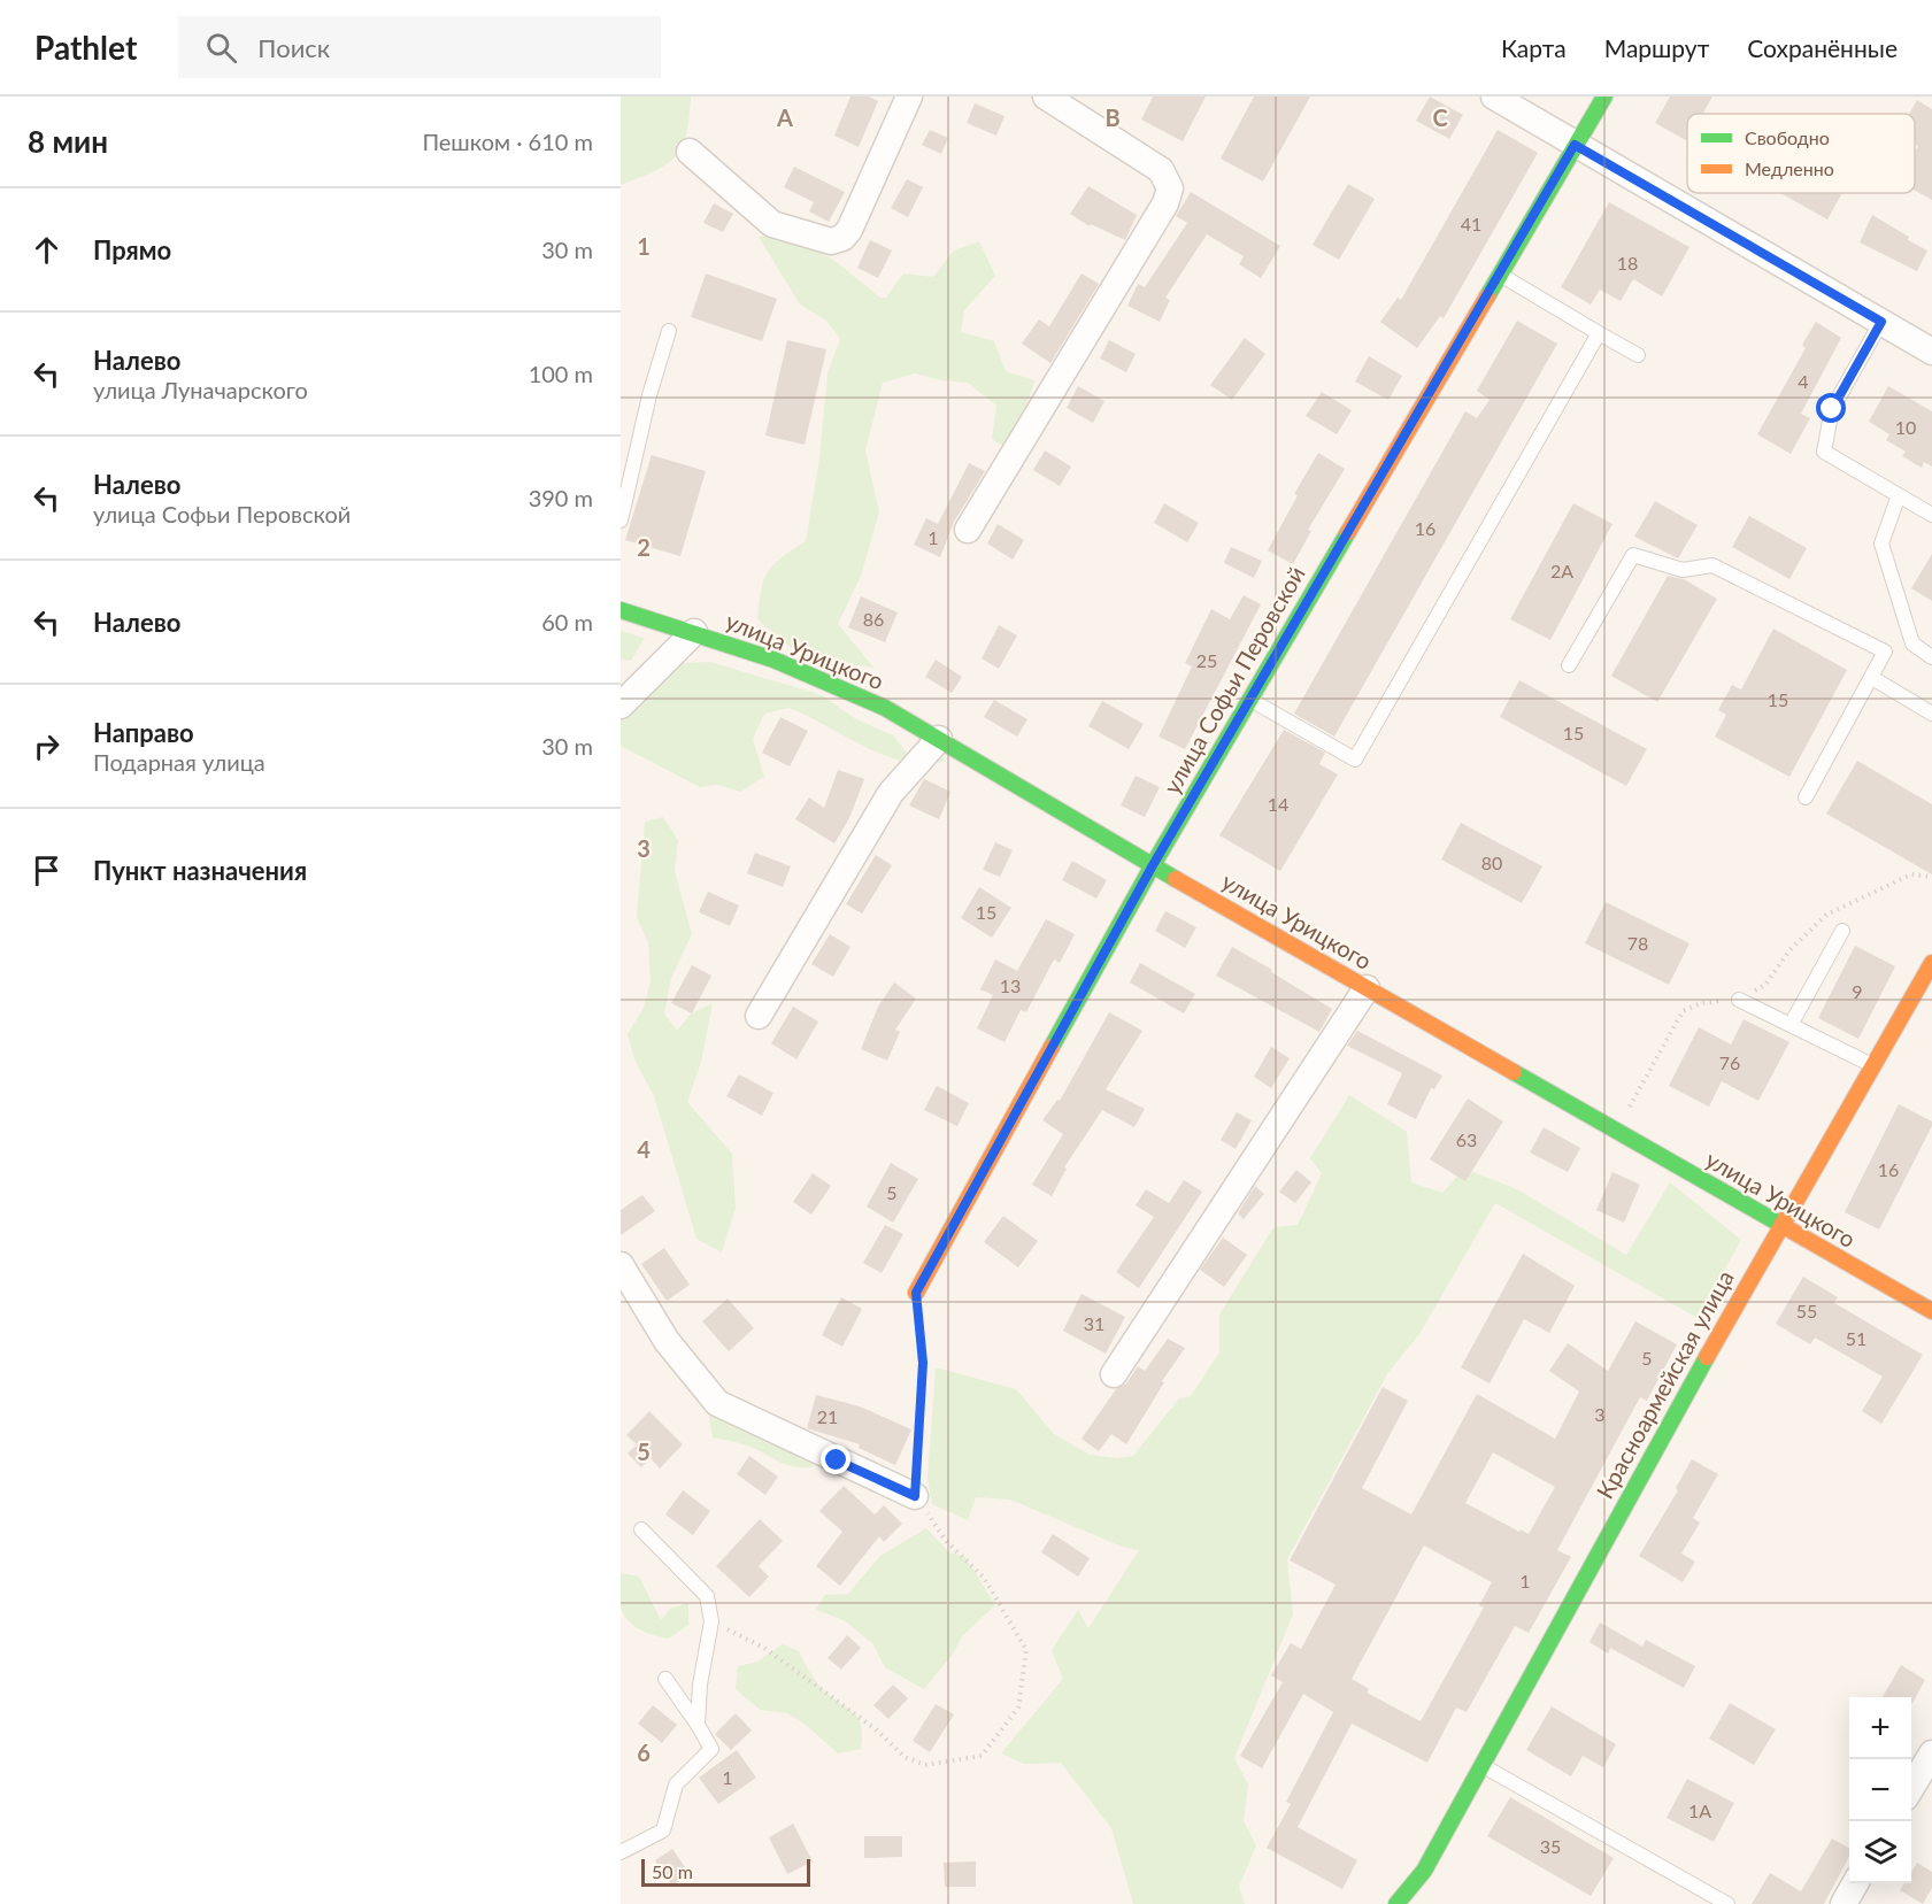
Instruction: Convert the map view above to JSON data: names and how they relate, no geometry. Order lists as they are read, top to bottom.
{
  "streets": {
    "main road": ["улица Урицкого", "улица Софьи Перовской", "Красноармейская улица"]
  },
  "crossings": [
    ["улица Урицкого", "улица Софьи Перовской"],
    ["улица Урицкого", "Красноармейская улица"]
  ],
  "house_numbers": [
    "41",
    "18",
    "4",
    "10",
    "16",
    "1",
    "2А",
    "86",
    "25",
    "15",
    "15",
    "14",
    "80",
    "15",
    "78",
    "13",
    "9",
    "76",
    "63",
    "16",
    "5",
    "55",
    "31",
    "51",
    "5",
    "3",
    "21",
    "1",
    "1",
    "1А",
    "35"
  ],
  "legend": ["Свободно", "Медленно"],
  "scale_bar": "50 m",
  "page": {
    "header": "Pathlet",
    "search": "Поиск",
    "nav": ["Карта", "Маршрут", "Сохранённые"],
    "heading": ["8 мин", "Пешком · 610 m"],
    "list": [
      ["Прямо", "30 m"],
      ["Налево", "улица Луначарского", "100 m"],
      ["Налево", "улица Софьи Перовской", "390 m"],
      ["Налево", "60 m"],
      ["Направо", "Подарная улица", "30 m"],
      "Пункт назначения"
    ],
    "map_buttons": ["+", "−"],
    "scale": "50 m"
  },
  "grid": {
    "columns": ["A", "B", "C"],
    "rows": [
      "1",
      "2",
      "3",
      "4",
      "5",
      "6"
    ]
  }
}
